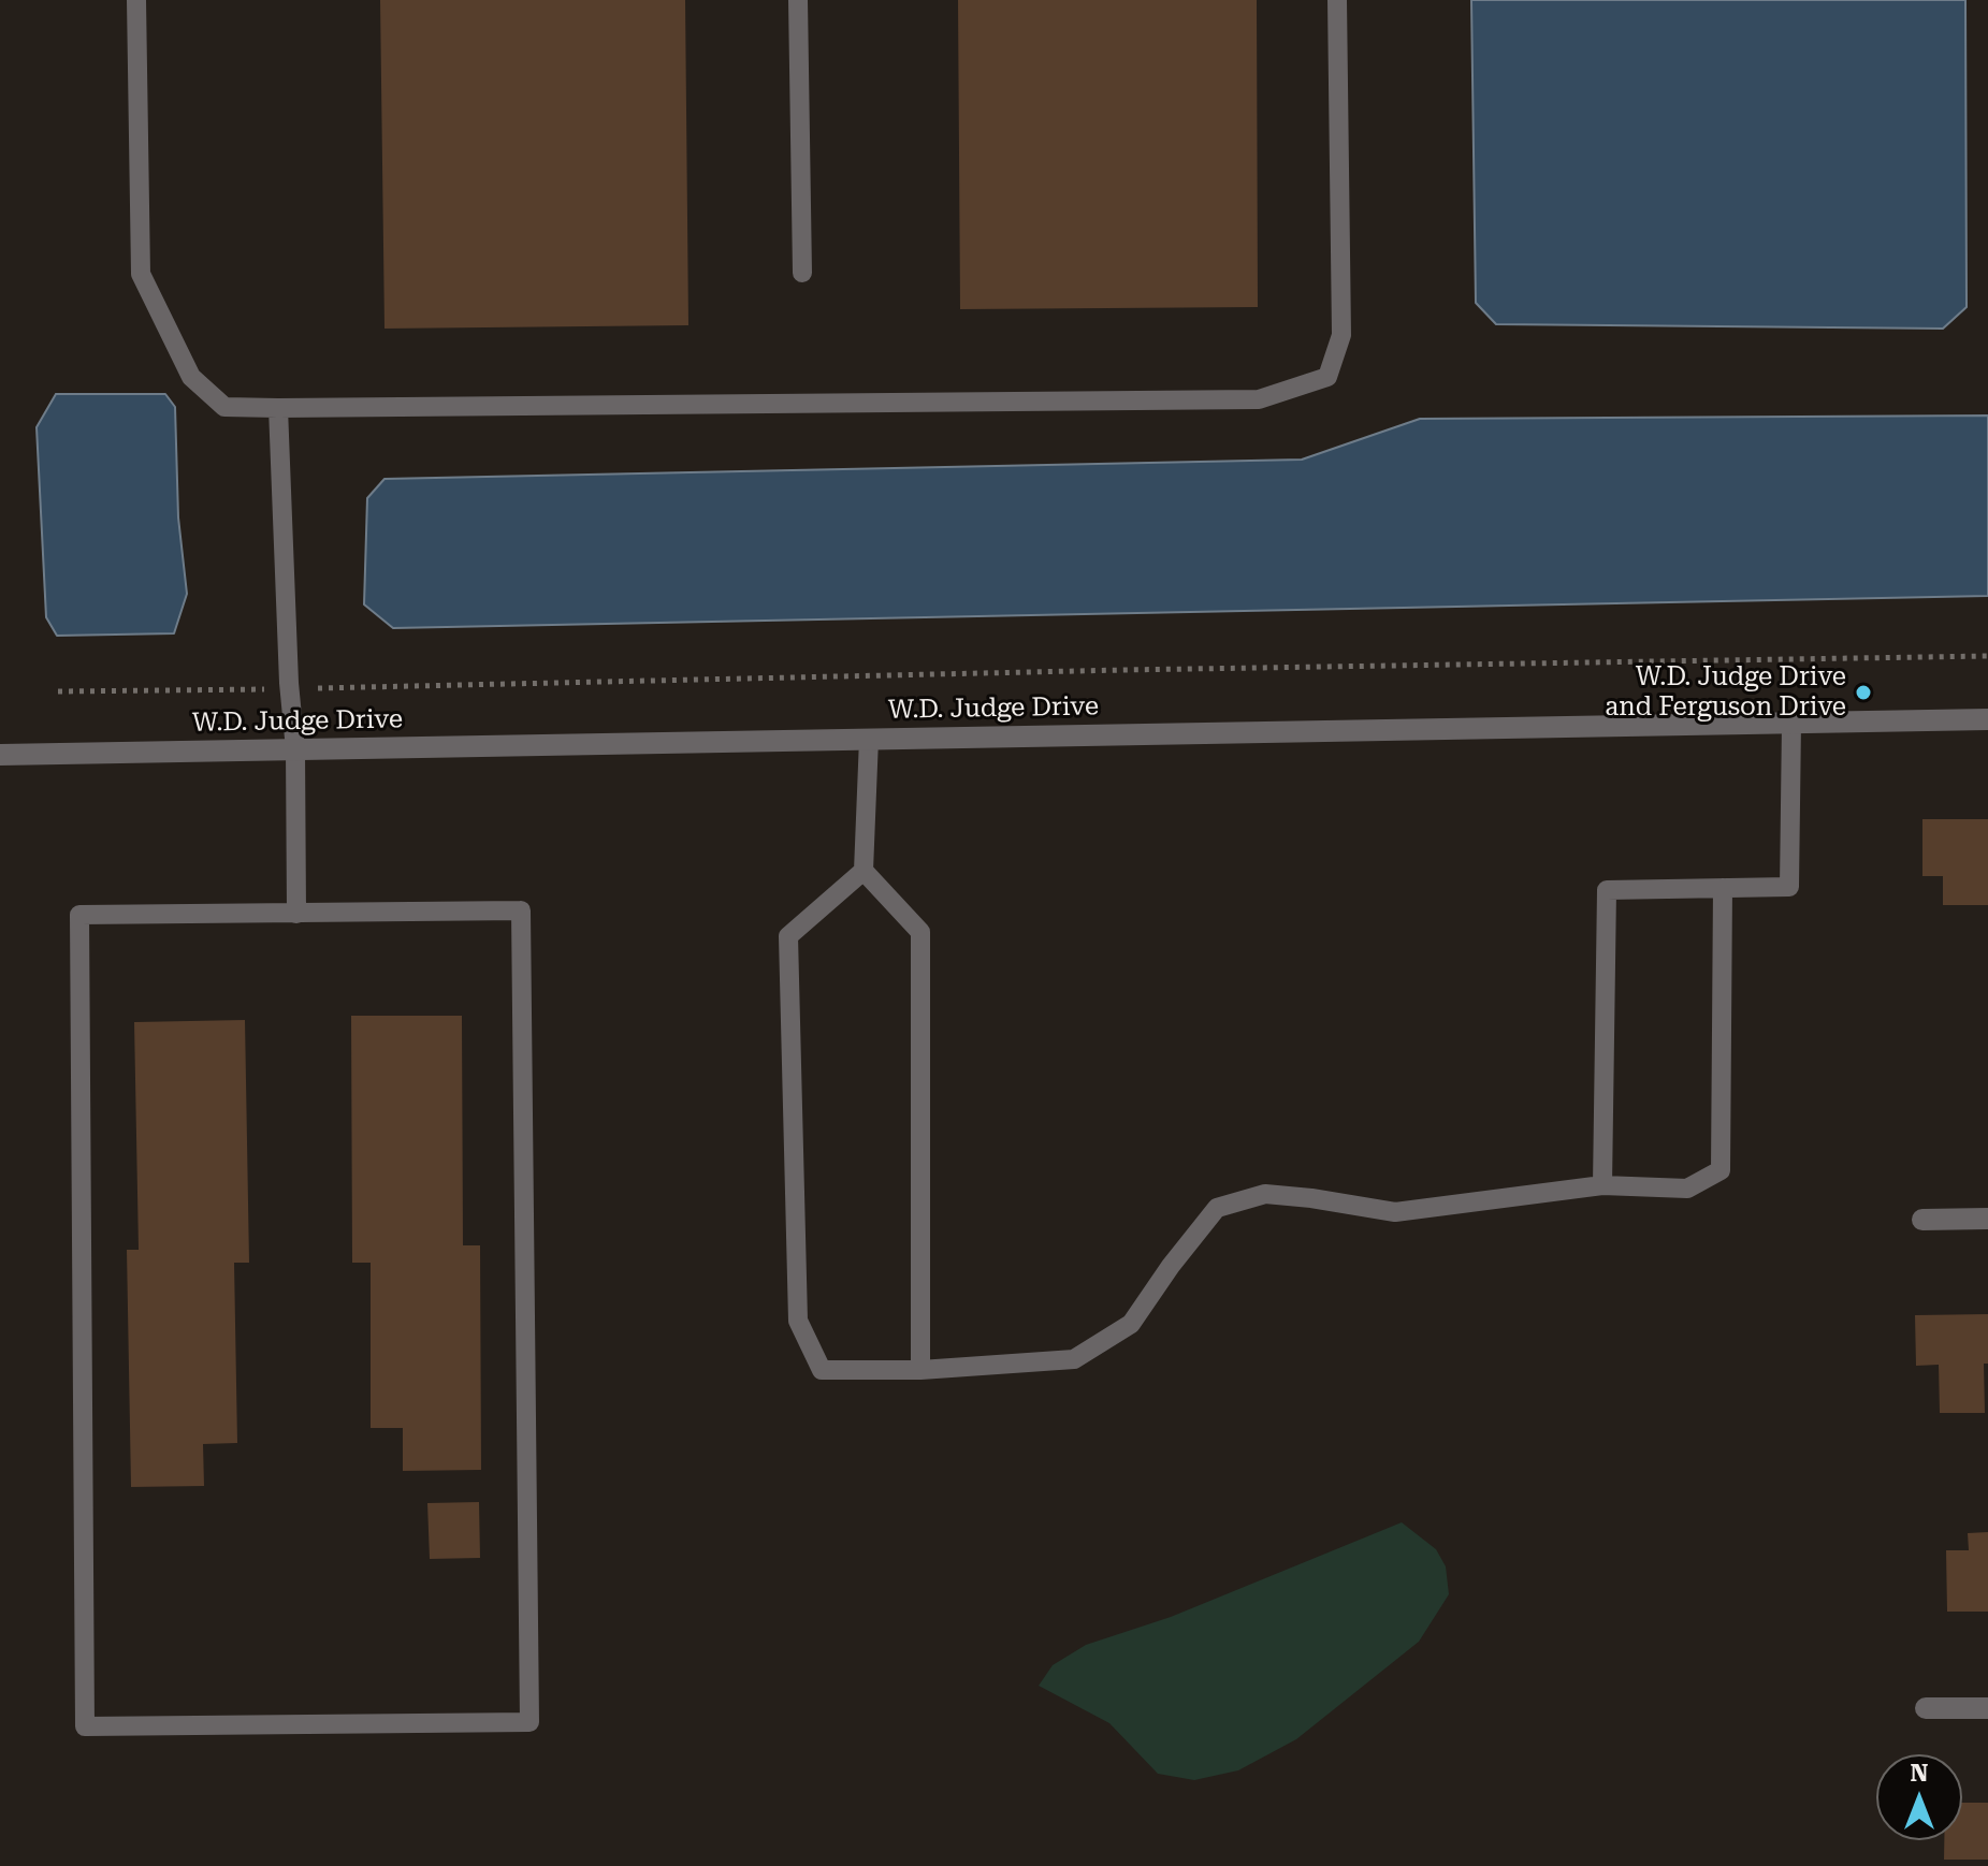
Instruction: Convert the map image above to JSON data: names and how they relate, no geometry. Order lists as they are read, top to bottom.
{
  "streets": {
    "street": ["W.D. Judge Drive"]
  },
  "places": ["W.D. Judge Drive and Ferguson Drive"],
  "north": "top"
}
